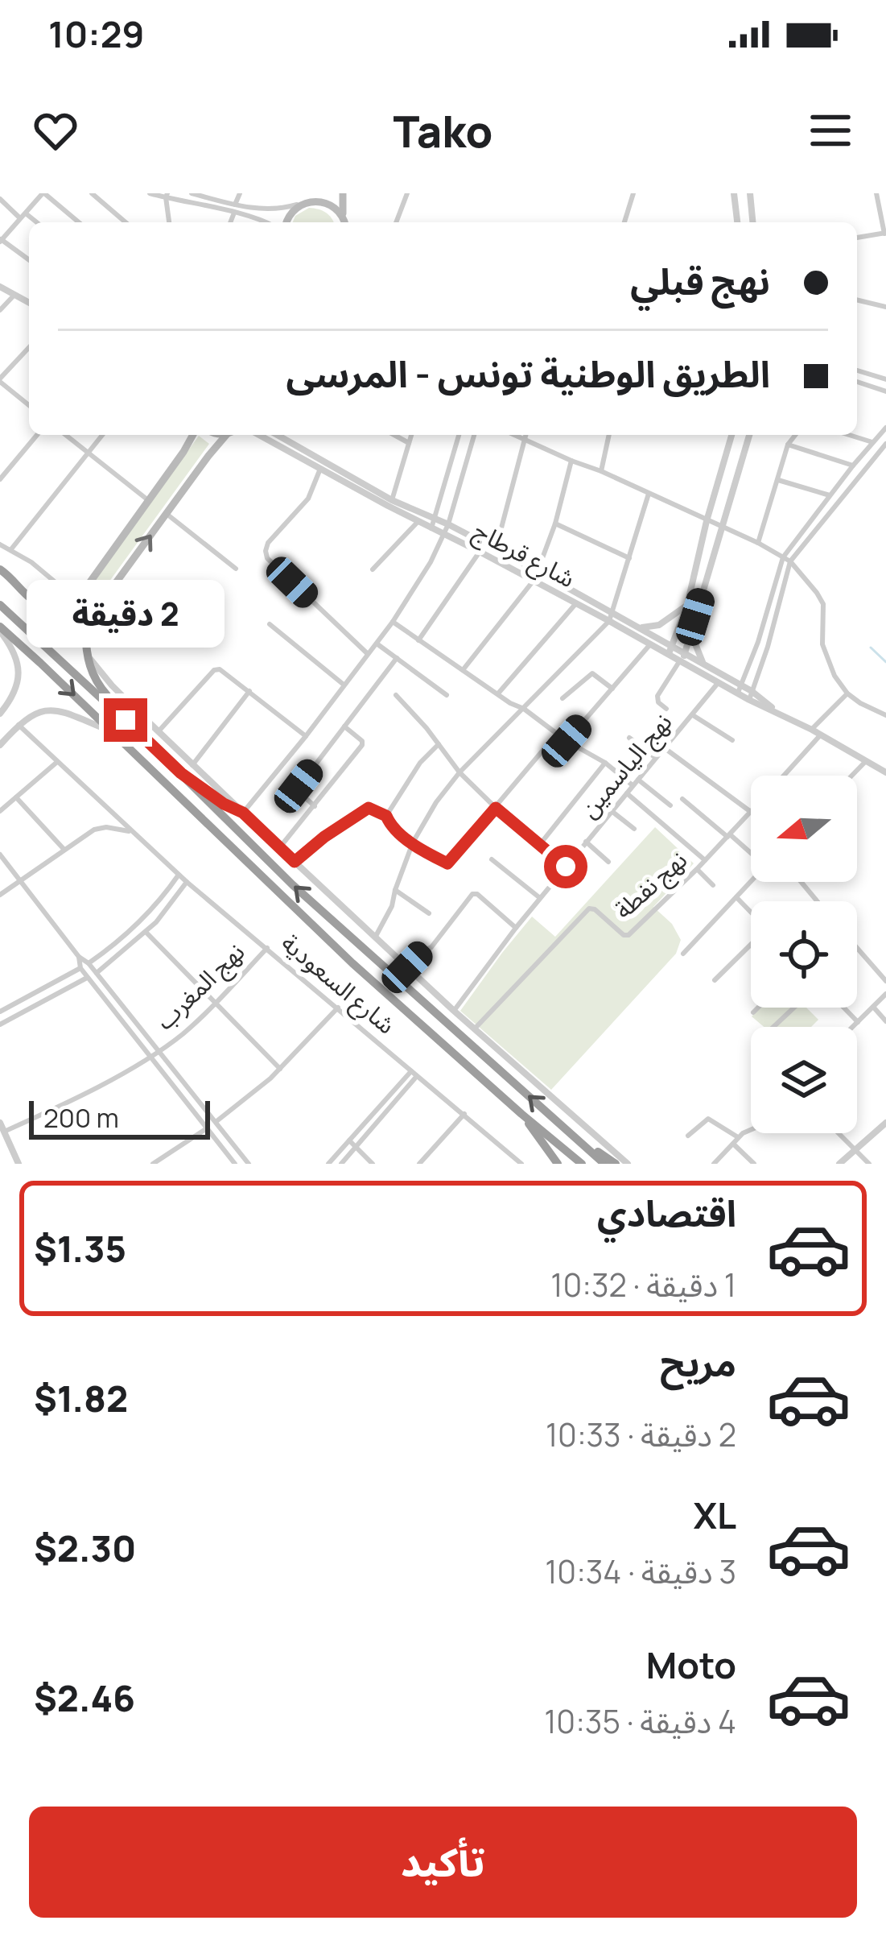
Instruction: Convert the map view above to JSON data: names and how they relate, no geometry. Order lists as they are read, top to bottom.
{
  "streets": {
    "street": [
      "شارع قرطاج",
      "نهج الياسمين",
      "نهج نفطة",
      "شارع السعودية",
      "نهج المغرب"
    ]
  },
  "crossings": [
    ["شارع قرطاج", "نهج الياسمين"],
    ["شارع قرطاج", "نهج نفطة"],
    ["شارع السعودية", "نهج المغرب"]
  ],
  "scale_bar": "200 m",
  "north": "left",
  "page": {
    "status": "10:29",
    "header": "Tako",
    "banner": ["نهج قبلي", "الطريق الوطنية تونس - المرسى"],
    "bubble": "2 دقيقة",
    "scale": "200 m",
    "list": [
      {
        "name": "اقتصادي",
        "note": "1 دقيقة · 10:32",
        "value": "$1.35"
      },
      {
        "name": "مريح",
        "note": "2 دقيقة · 10:33",
        "value": "$1.82"
      },
      {
        "name": "XL",
        "note": "3 دقيقة · 10:34",
        "value": "$2.30"
      },
      {
        "name": "Moto",
        "note": "4 دقيقة · 10:35",
        "value": "$2.46"
      }
    ],
    "buttons": "تأكيد"
  }
}
